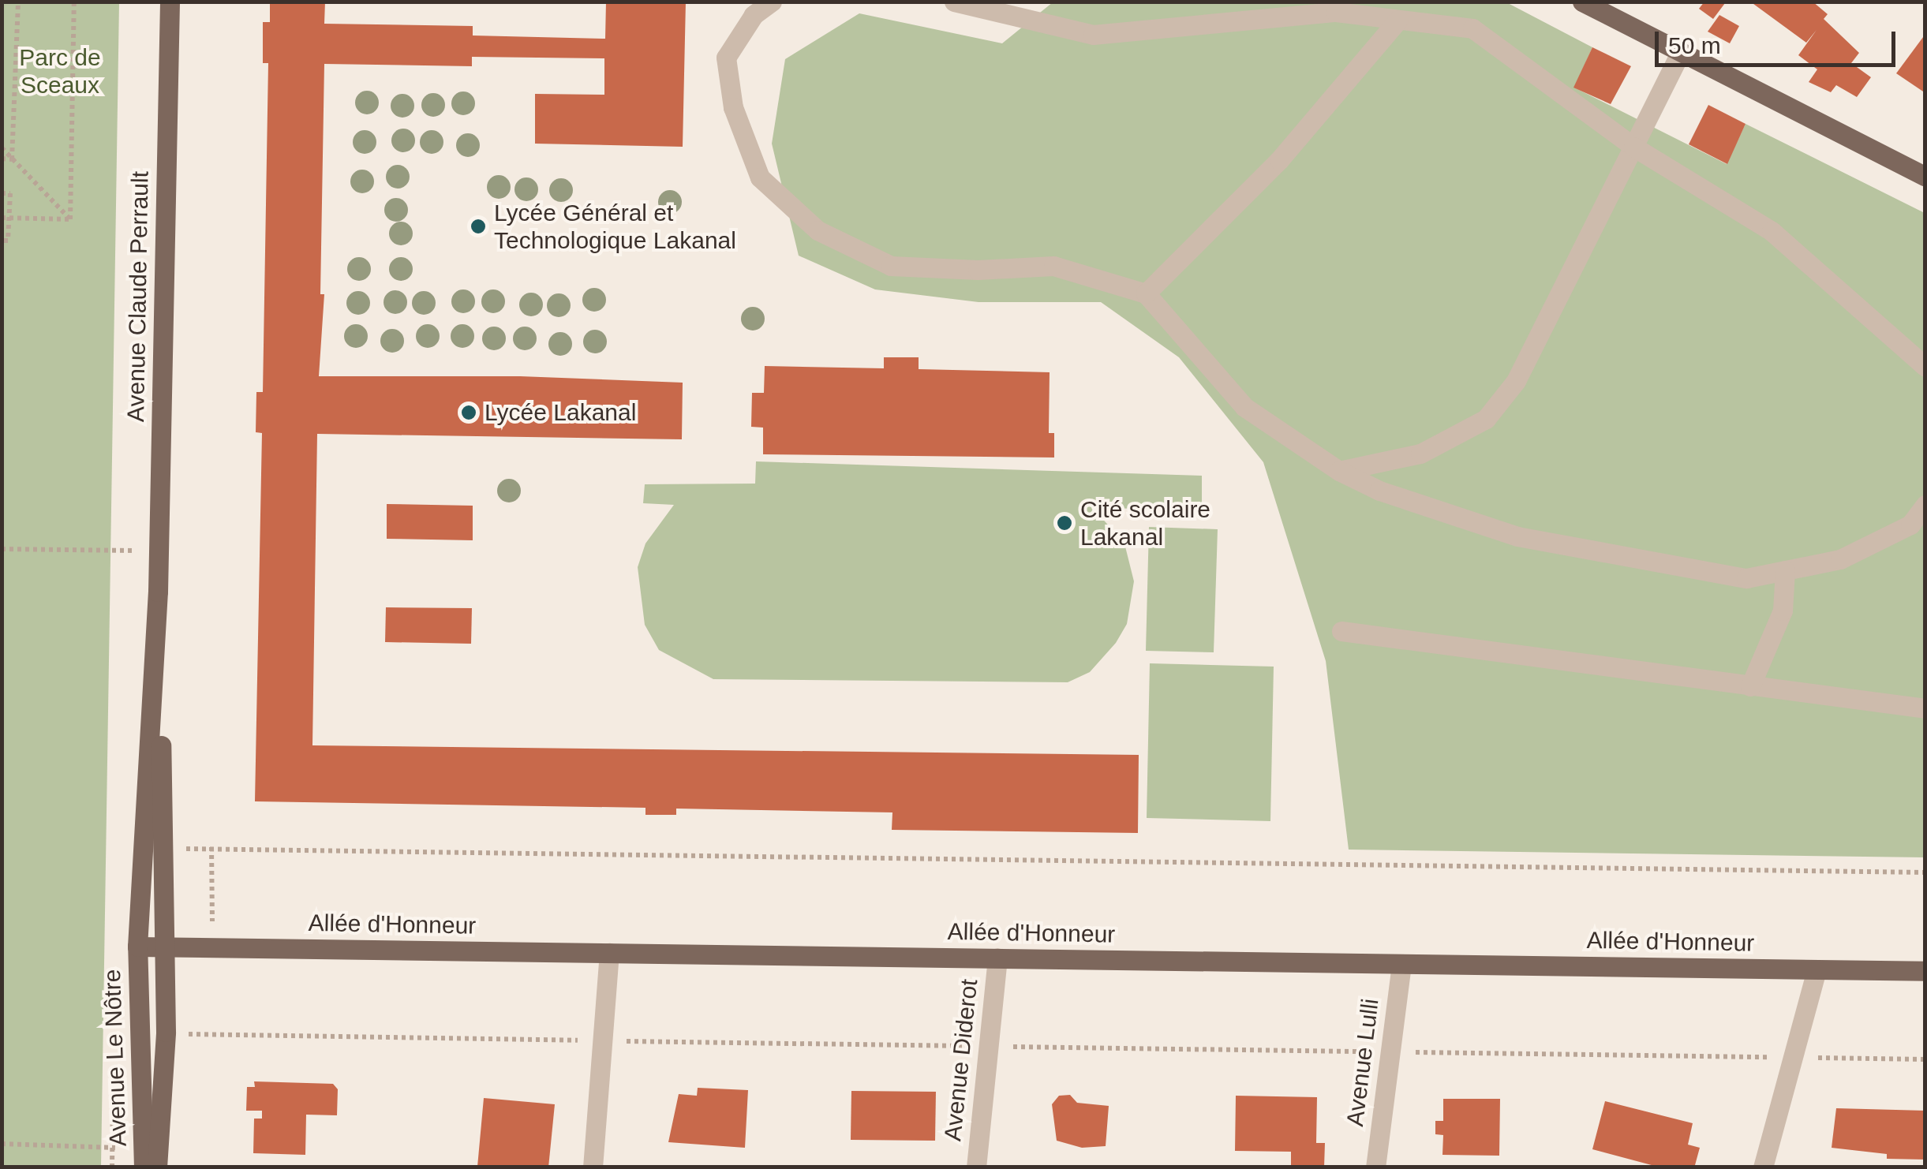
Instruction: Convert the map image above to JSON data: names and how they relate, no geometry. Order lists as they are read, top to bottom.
{
  "streets": {
    "main road": ["Avenue Claude Perrault", "Allée d'Honneur", "Avenue Le Nôtre"],
    "street": ["Avenue Diderot", "Avenue Lulli"]
  },
  "crossings": [
    ["Avenue Claude Perrault", "Allée d'Honneur"],
    ["Avenue Claude Perrault", "Avenue Le Nôtre"],
    ["Allée d'Honneur", "Avenue Le Nôtre"],
    ["Allée d'Honneur", "Avenue Diderot"],
    ["Allée d'Honneur", "Avenue Lulli"]
  ],
  "parks": ["Parc de Sceaux"],
  "places": ["Lycée Général et Technologique Lakanal", "Lycée Lakanal", "Cité scolaire Lakanal"],
  "scale_bar": "50 m"
}
